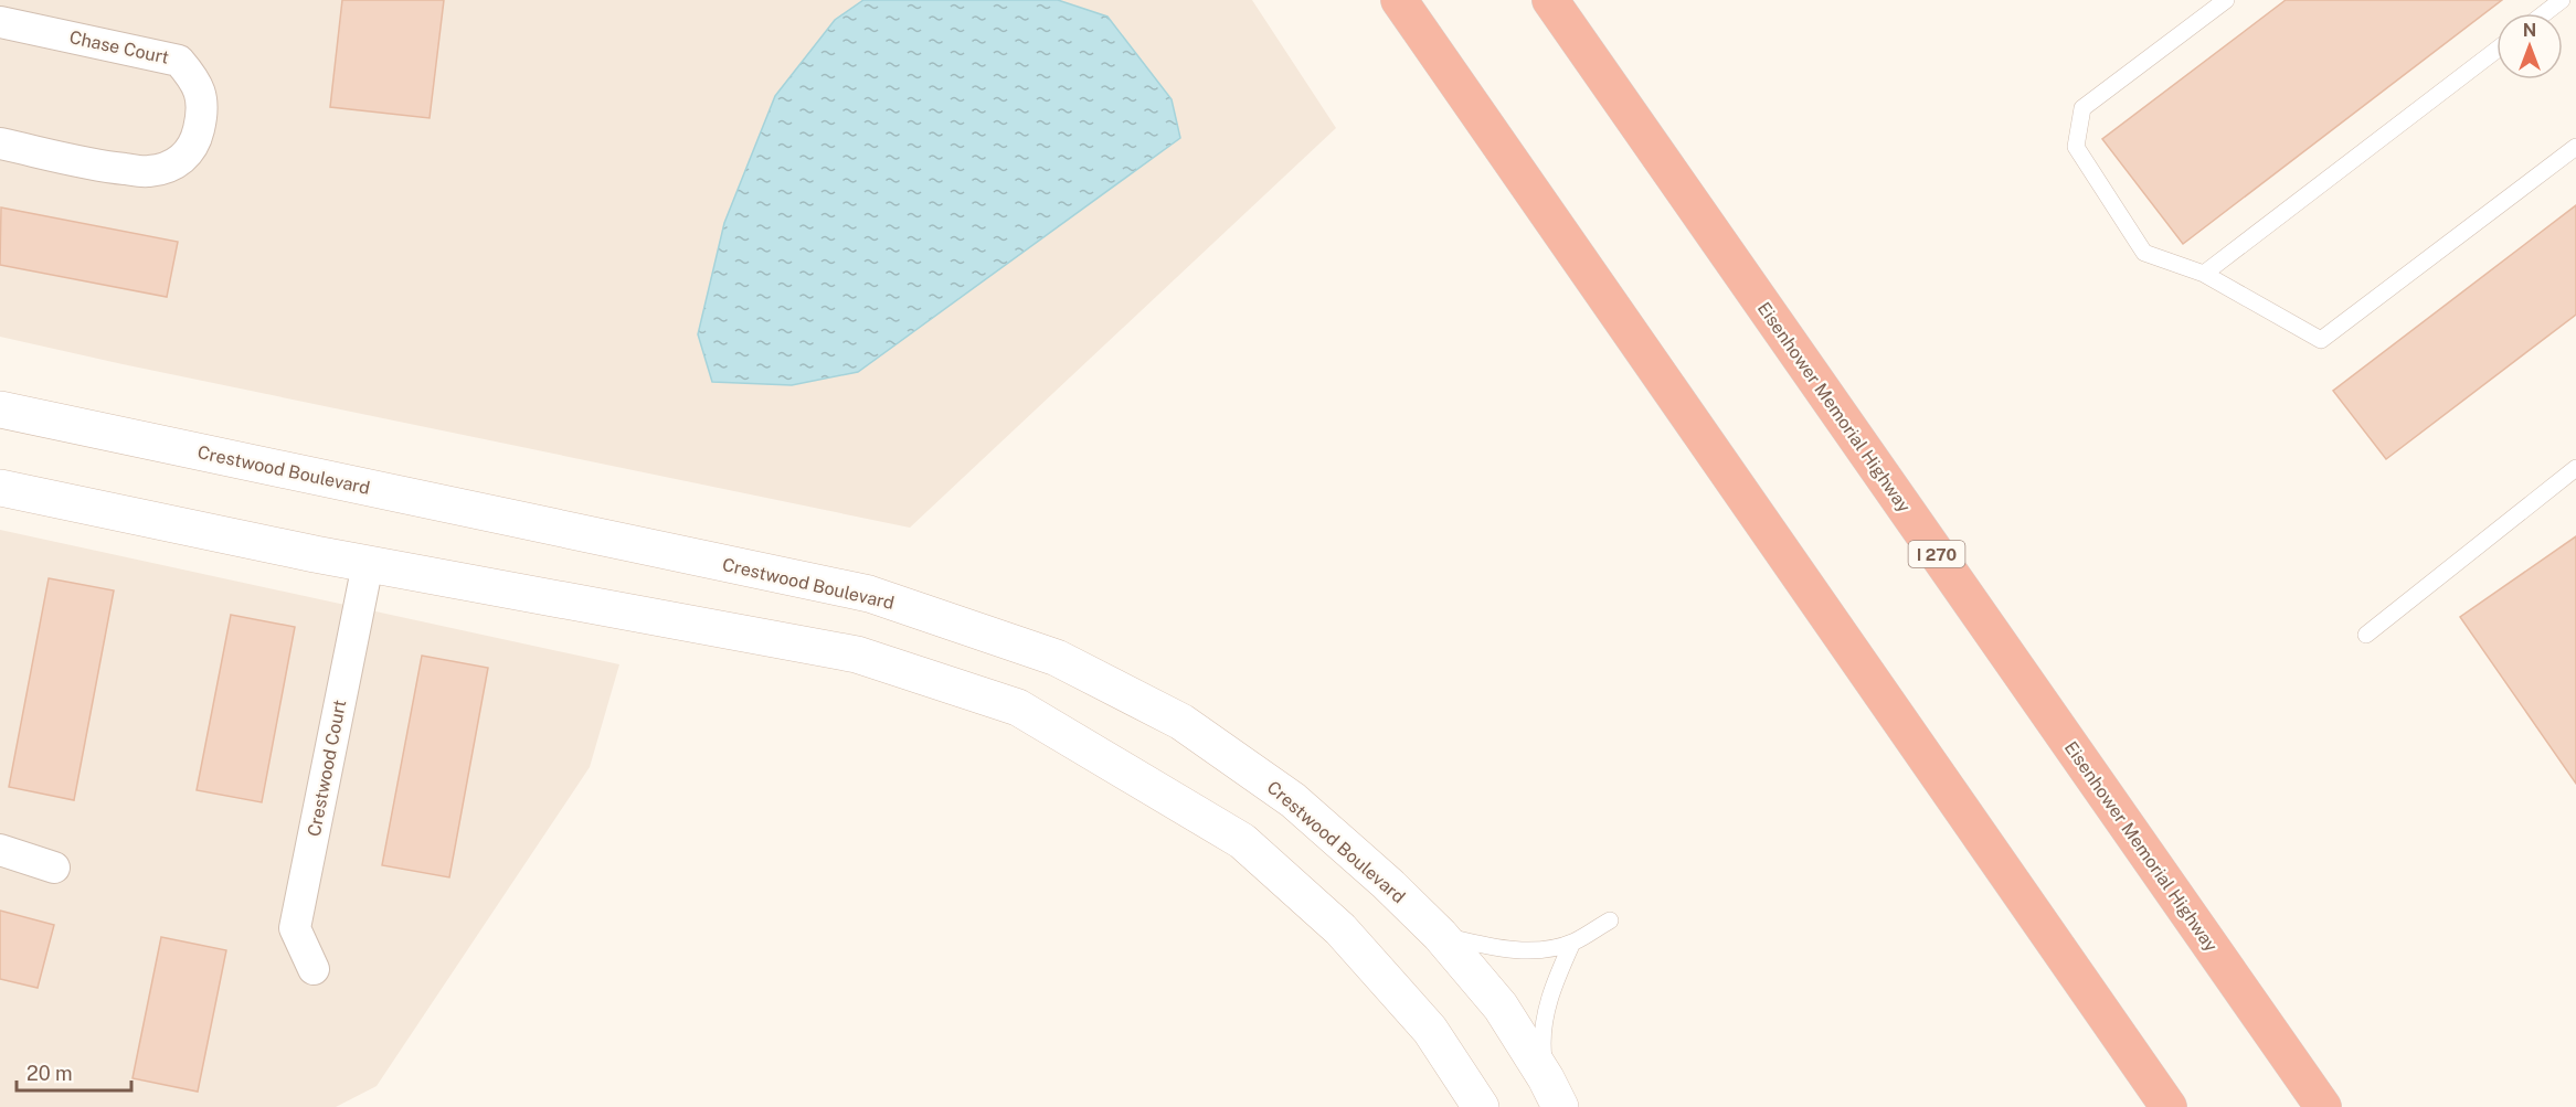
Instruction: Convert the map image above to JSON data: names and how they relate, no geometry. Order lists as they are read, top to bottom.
{
  "streets": {
    "highway": ["Eisenhower Memorial Highway", "I 270"],
    "main road": ["Crestwood Boulevard"],
    "street": ["Chase Court", "Crestwood Court"]
  },
  "scale_bar": "20 m",
  "north": "top"
}
